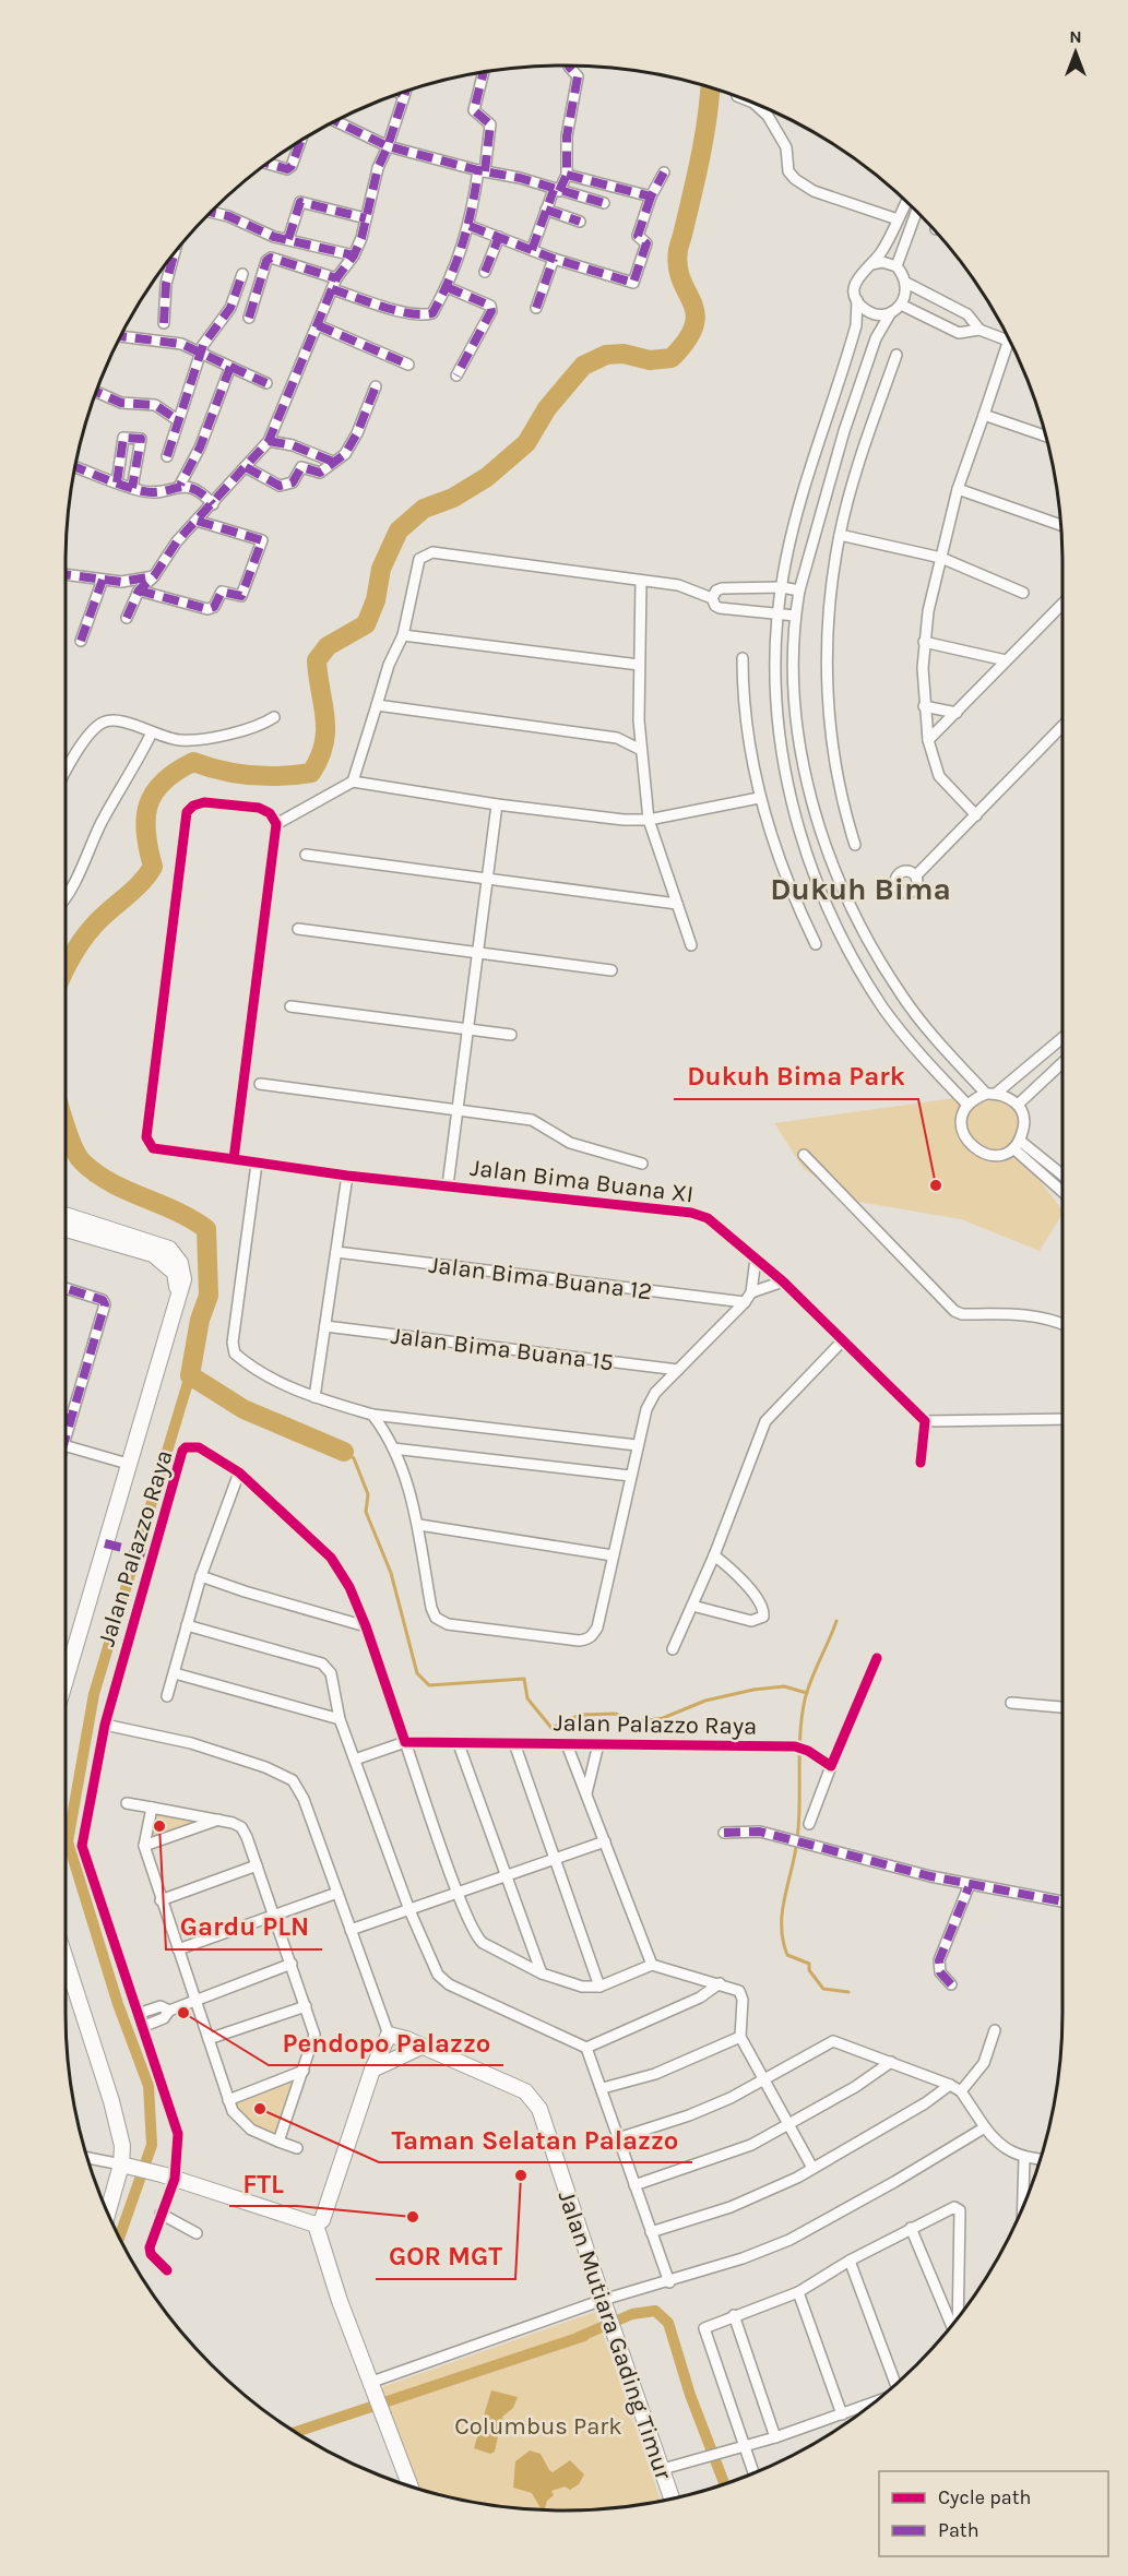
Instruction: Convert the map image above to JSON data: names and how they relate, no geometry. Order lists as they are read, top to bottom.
{
  "streets": {
    "main road": ["Jalan Mutiara Gading Timur"],
    "street": [
      "Jalan Bima Buana XI",
      "Jalan Bima Buana 12",
      "Jalan Bima Buana 15",
      "Jalan Palazzo Raya"
    ]
  },
  "districts": ["Dukuh Bima"],
  "parks": ["Columbus Park"],
  "places": [
    "Dukuh Bima Park",
    "Gardu PLN",
    "Pendopo Palazzo",
    "Taman Selatan Palazzo",
    "GOR MGT",
    "FTL"
  ],
  "legend": ["Cycle path", "Path"],
  "north": "top"
}
